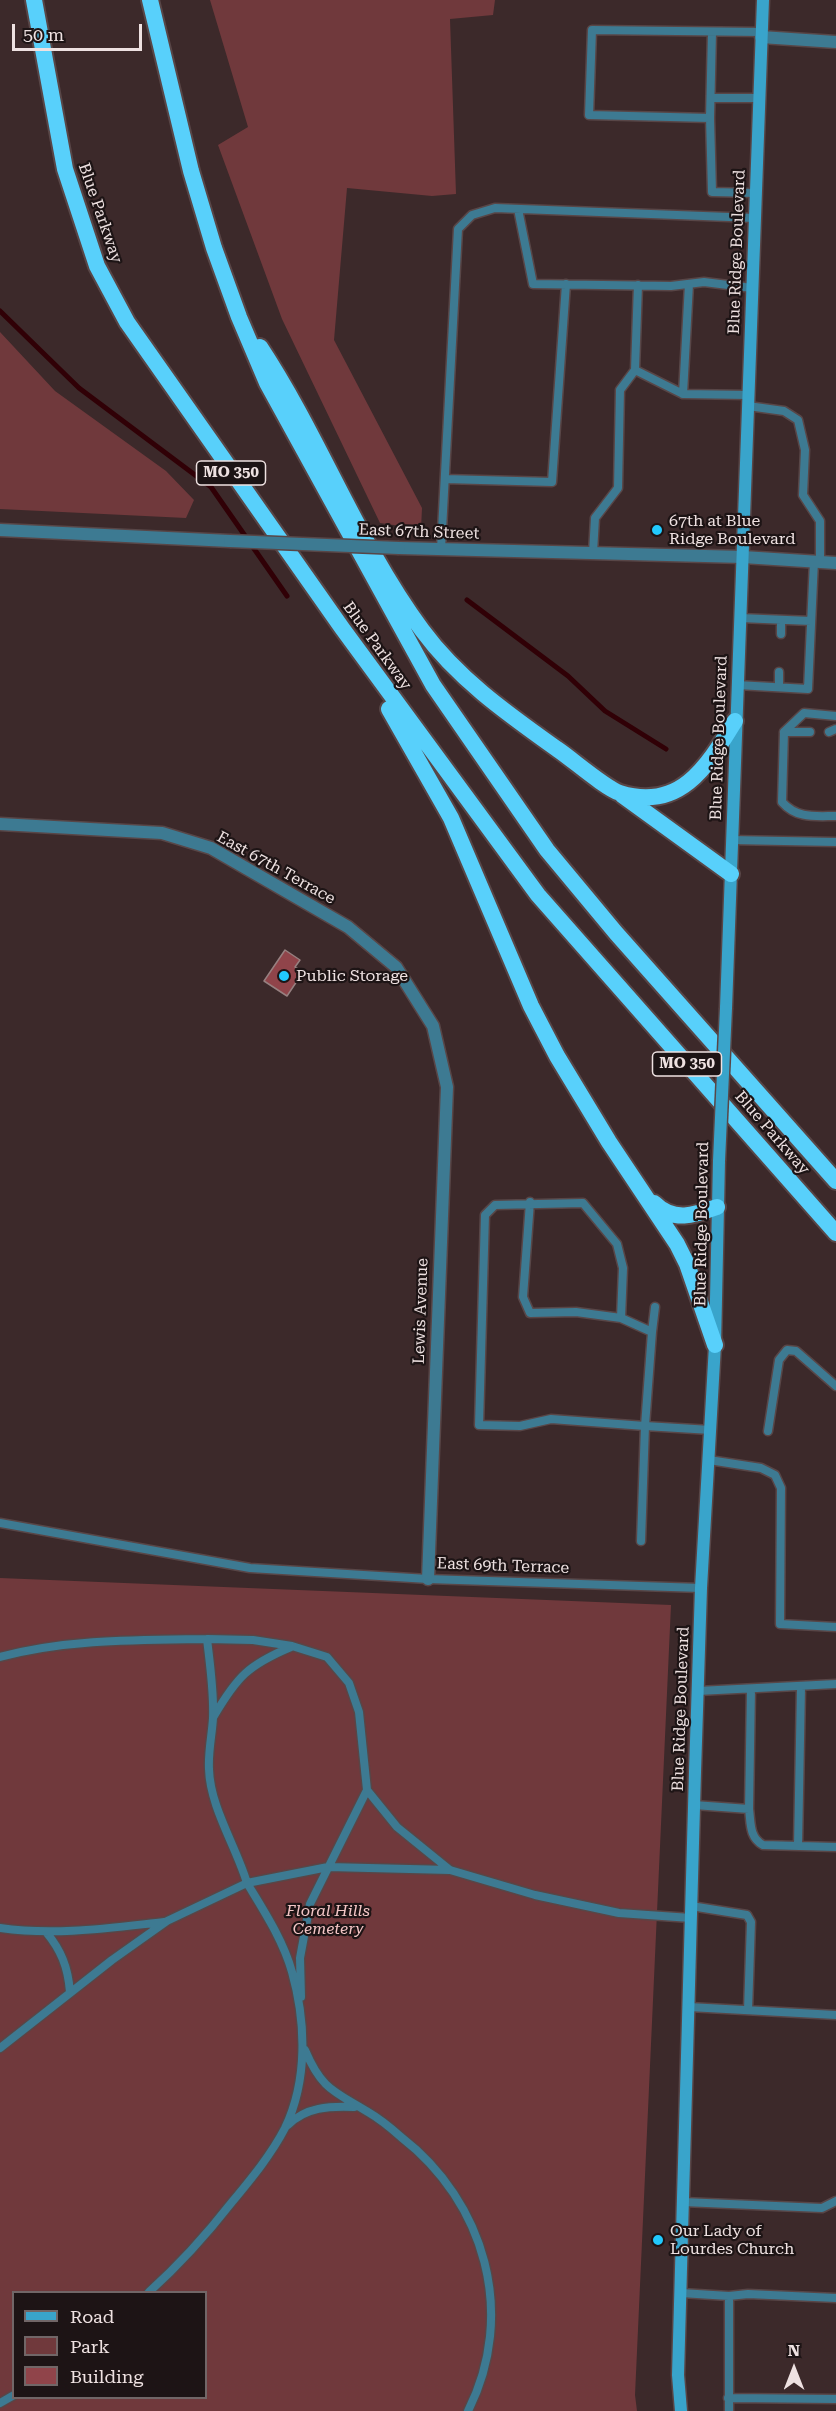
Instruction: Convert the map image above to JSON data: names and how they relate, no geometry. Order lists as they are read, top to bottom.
{
  "streets": {
    "highway": ["Blue Parkway", "MO 350"],
    "main road": ["Blue Ridge Boulevard"],
    "street": ["East 67th Street", "East 67th Terrace", "Lewis Avenue"],
    "lane": ["East 69th Terrace"]
  },
  "crossings": [
    ["Blue Ridge Boulevard", "East 67th Street"],
    ["Blue Ridge Boulevard", "East 69th Terrace"],
    ["East 67th Terrace", "Lewis Avenue"],
    ["Lewis Avenue", "East 69th Terrace"]
  ],
  "parks": ["Floral Hills Cemetery"],
  "places": ["67th at Blue Ridge Boulevard", "Public Storage", "Our Lady of Lourdes Church"],
  "legend": ["Road", "Park", "Building"],
  "scale_bar": "50 m",
  "north": "top"
}
